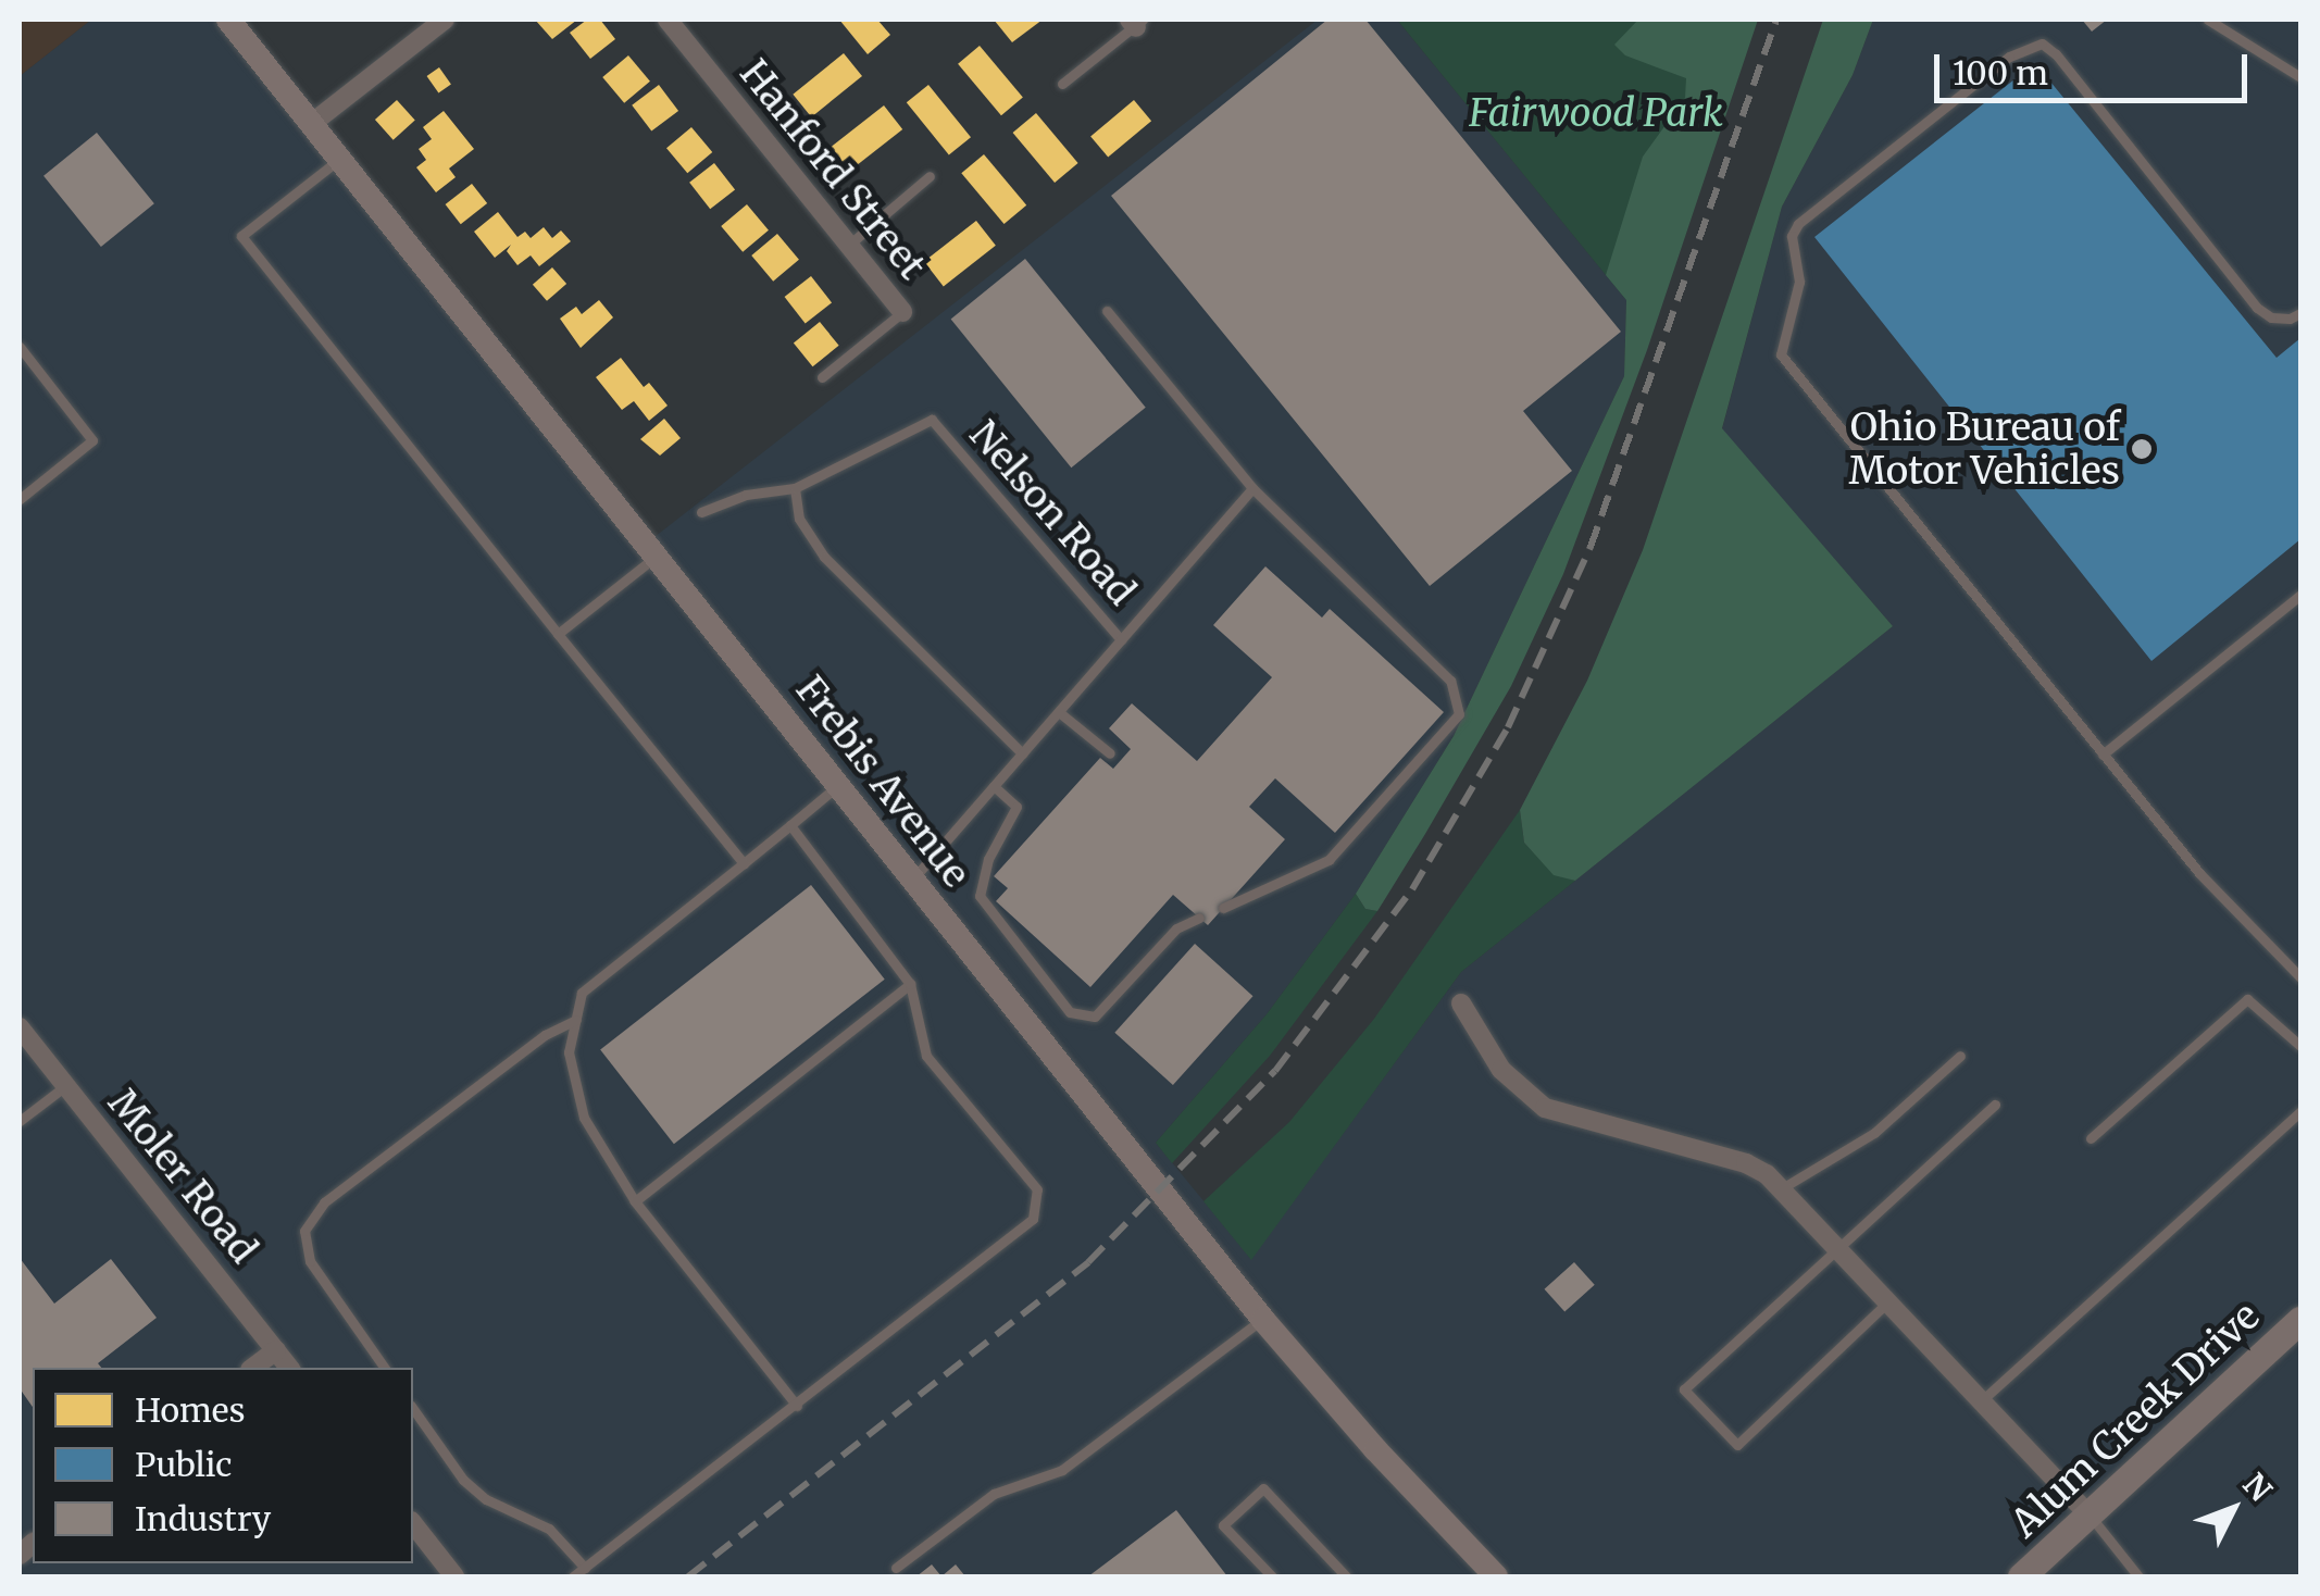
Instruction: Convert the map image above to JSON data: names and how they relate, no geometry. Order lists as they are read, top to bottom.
{
  "streets": {
    "main road": ["Frebis Avenue", "Alum Creek Drive"],
    "street": ["Hanford Street", "Moler Road"],
    "lane": ["Nelson Road"]
  },
  "parks": ["Fairwood Park"],
  "places": ["Ohio Bureau of Motor Vehicles"],
  "legend": ["Homes", "Public", "Industry"],
  "scale_bar": "100 m",
  "north": "top right"
}
